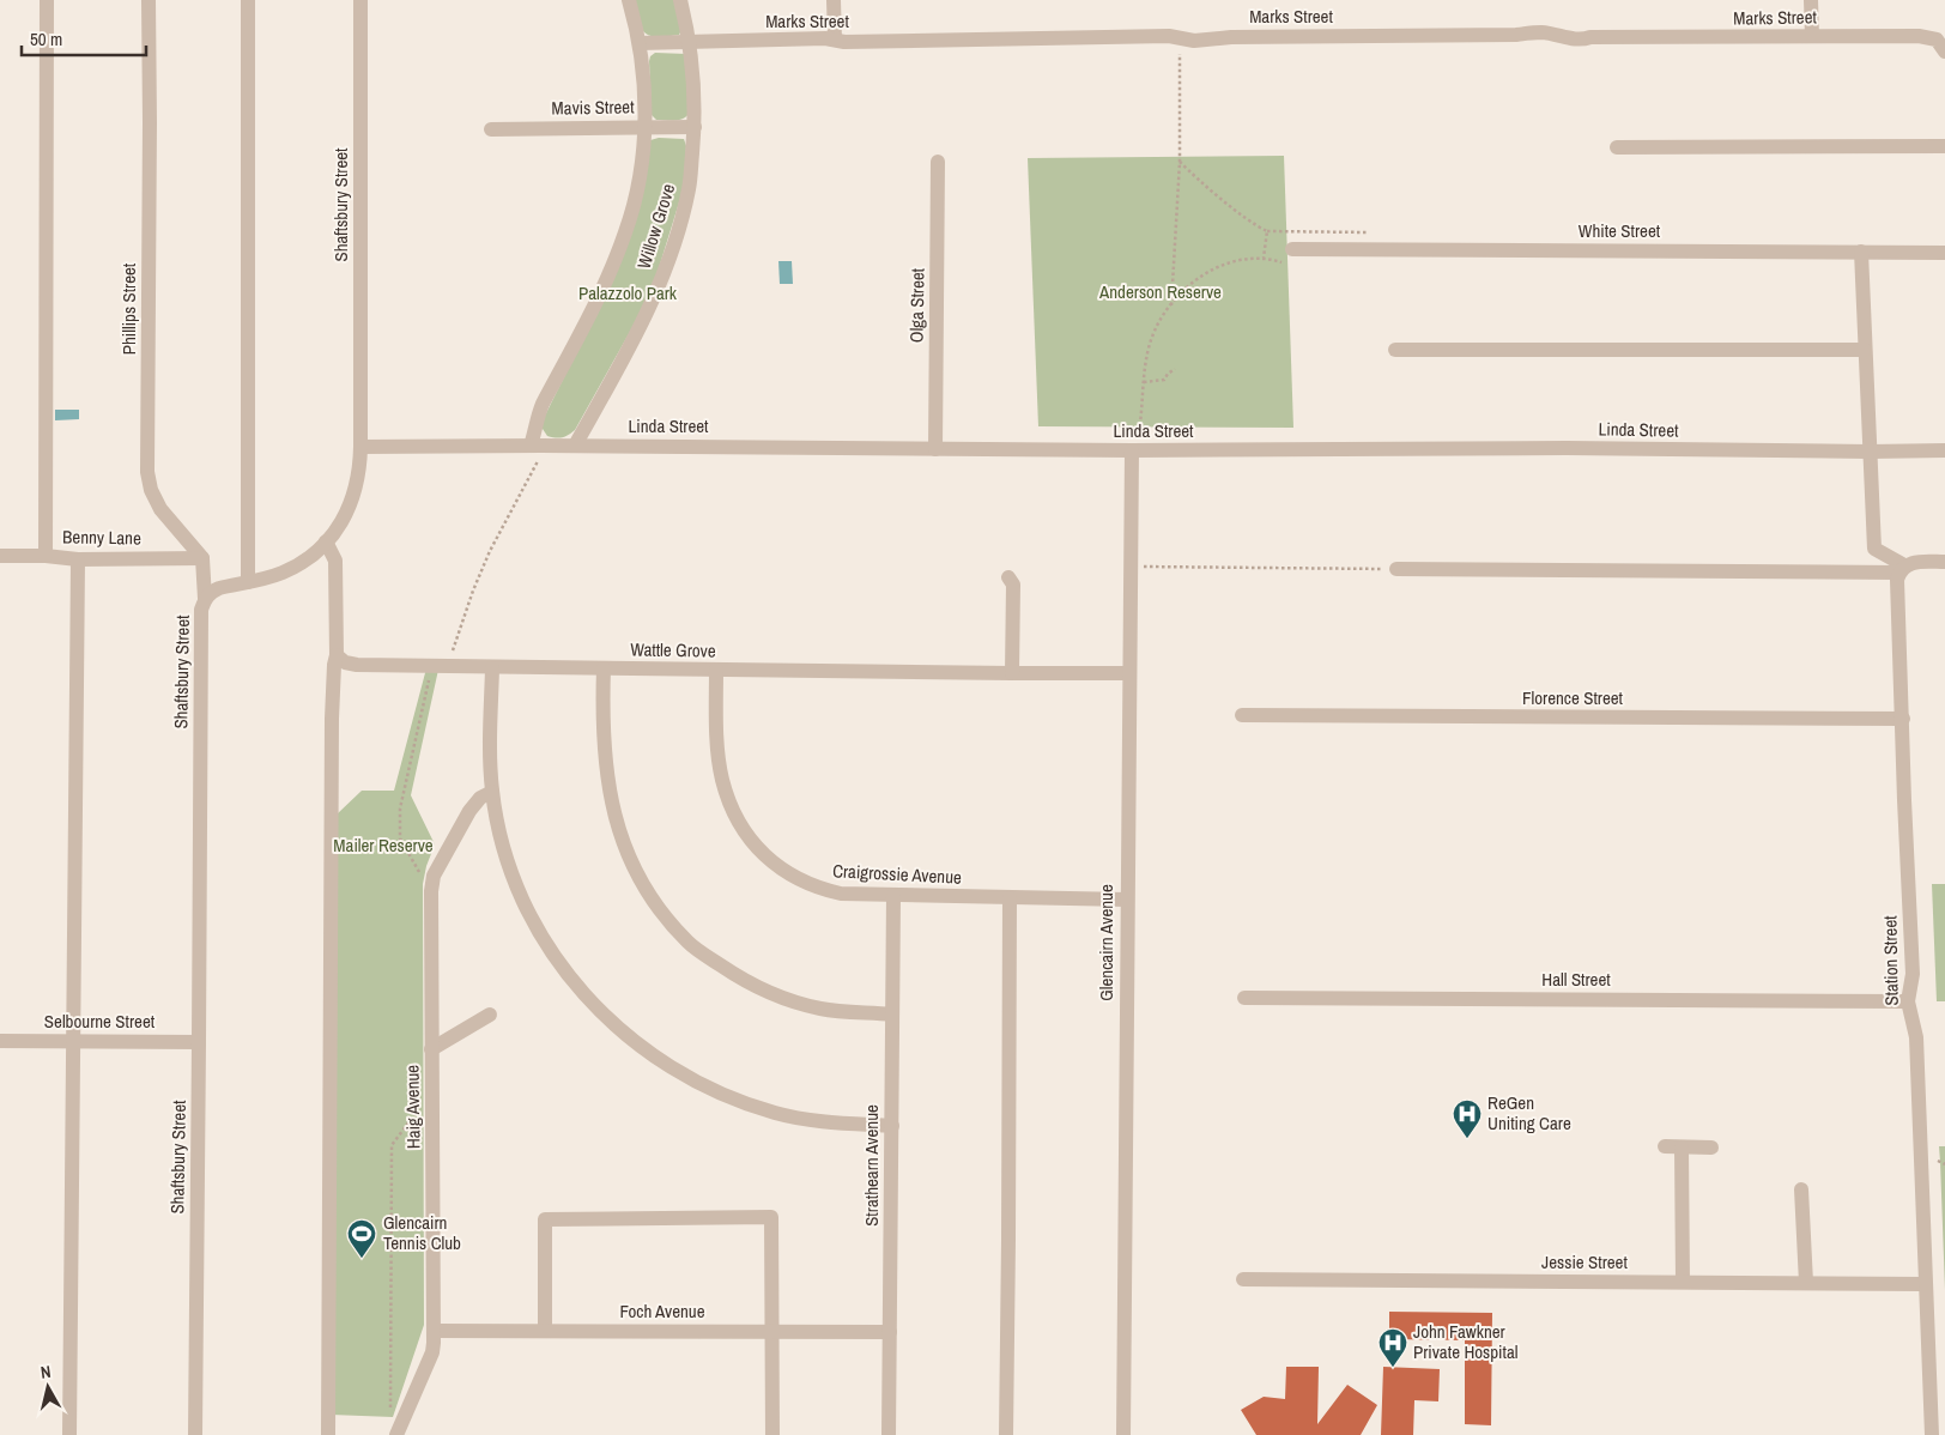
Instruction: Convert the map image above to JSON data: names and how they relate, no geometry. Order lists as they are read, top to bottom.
{
  "streets": {
    "street": [
      "Marks Street",
      "Mavis Street",
      "Shaftsbury Street",
      "Willow Grove",
      "White Street",
      "Olga Street",
      "Phillips Street",
      "Linda Street",
      "Benny Lane",
      "Wattle Grove",
      "Florence Street",
      "Craigrossie Avenue",
      "Glencairn Avenue",
      "Station Street",
      "Hall Street",
      "Selbourne Street",
      "Haig Avenue",
      "Strathearn Avenue",
      "Jessie Street",
      "Foch Avenue"
    ]
  },
  "crossings": [
    ["Marks Street", "Willow Grove"],
    ["Mavis Street", "Willow Grove"],
    ["Shaftsbury Street", "Linda Street"],
    ["Shaftsbury Street", "Selbourne Street"],
    ["Willow Grove", "Linda Street"],
    ["Olga Street", "Linda Street"],
    ["Phillips Street", "Benny Lane"],
    ["Linda Street", "Glencairn Avenue"],
    ["Wattle Grove", "Craigrossie Avenue"],
    ["Wattle Grove", "Glencairn Avenue"],
    ["Florence Street", "Station Street"],
    ["Craigrossie Avenue", "Glencairn Avenue"],
    ["Craigrossie Avenue", "Strathearn Avenue"],
    ["Station Street", "Hall Street"],
    ["Station Street", "Jessie Street"],
    ["Haig Avenue", "Foch Avenue"],
    ["Strathearn Avenue", "Foch Avenue"]
  ],
  "parks": ["Anderson Reserve", "Palazzolo Park", "Mailer Reserve"],
  "places": {
    "hospital": ["ReGen Uniting Care", "John Fawkner Private Hospital"],
    "sports": ["Glencairn Tennis Club"]
  },
  "scale_bar": "50 m",
  "north": "top"
}
